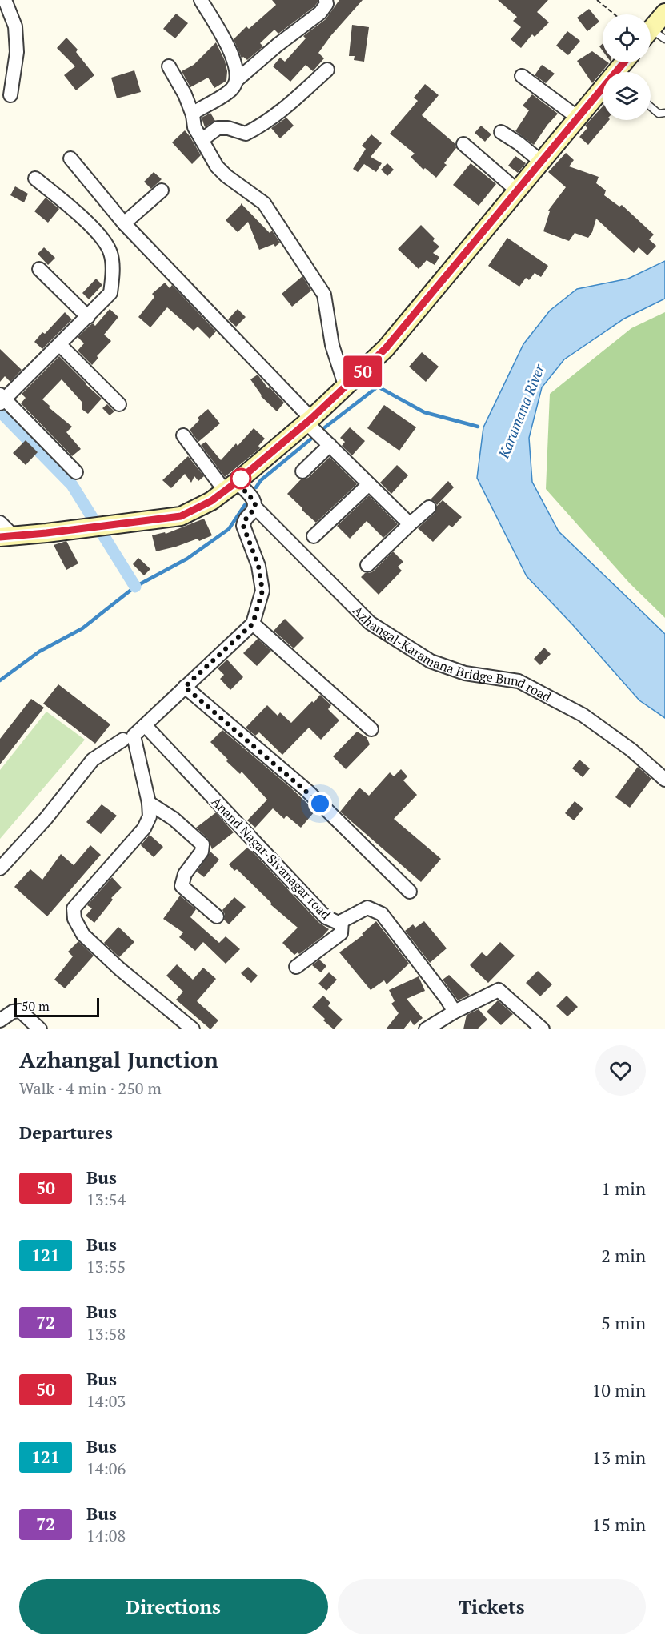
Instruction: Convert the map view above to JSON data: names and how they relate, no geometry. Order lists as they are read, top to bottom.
{
  "streets": {
    "street": ["Azhangal-Karamana Bridge Bund road", "Anand Nagar-Sivanagar road"]
  },
  "water": ["Karamana River"],
  "lines": ["bus line 50"],
  "scale_bar": "50 m",
  "page": {
    "on_map": "50",
    "scale": "50 m",
    "heading": [
      ["Azhangal Junction", "Walk · 4 min · 250 m"],
      "Departures"
    ],
    "list": [
      {
        "mark": "50",
        "name": "Bus",
        "note": "13:54",
        "value": "1 min"
      },
      {
        "mark": "121",
        "name": "Bus",
        "note": "13:55",
        "value": "2 min"
      },
      {
        "mark": "72",
        "name": "Bus",
        "note": "13:58",
        "value": "5 min"
      },
      {
        "mark": "50",
        "name": "Bus",
        "note": "14:03",
        "value": "10 min"
      },
      {
        "mark": "121",
        "name": "Bus",
        "note": "14:06",
        "value": "13 min"
      },
      {
        "mark": "72",
        "name": "Bus",
        "note": "14:08",
        "value": "15 min"
      }
    ],
    "buttons": ["Directions", "Tickets"]
  }
}
